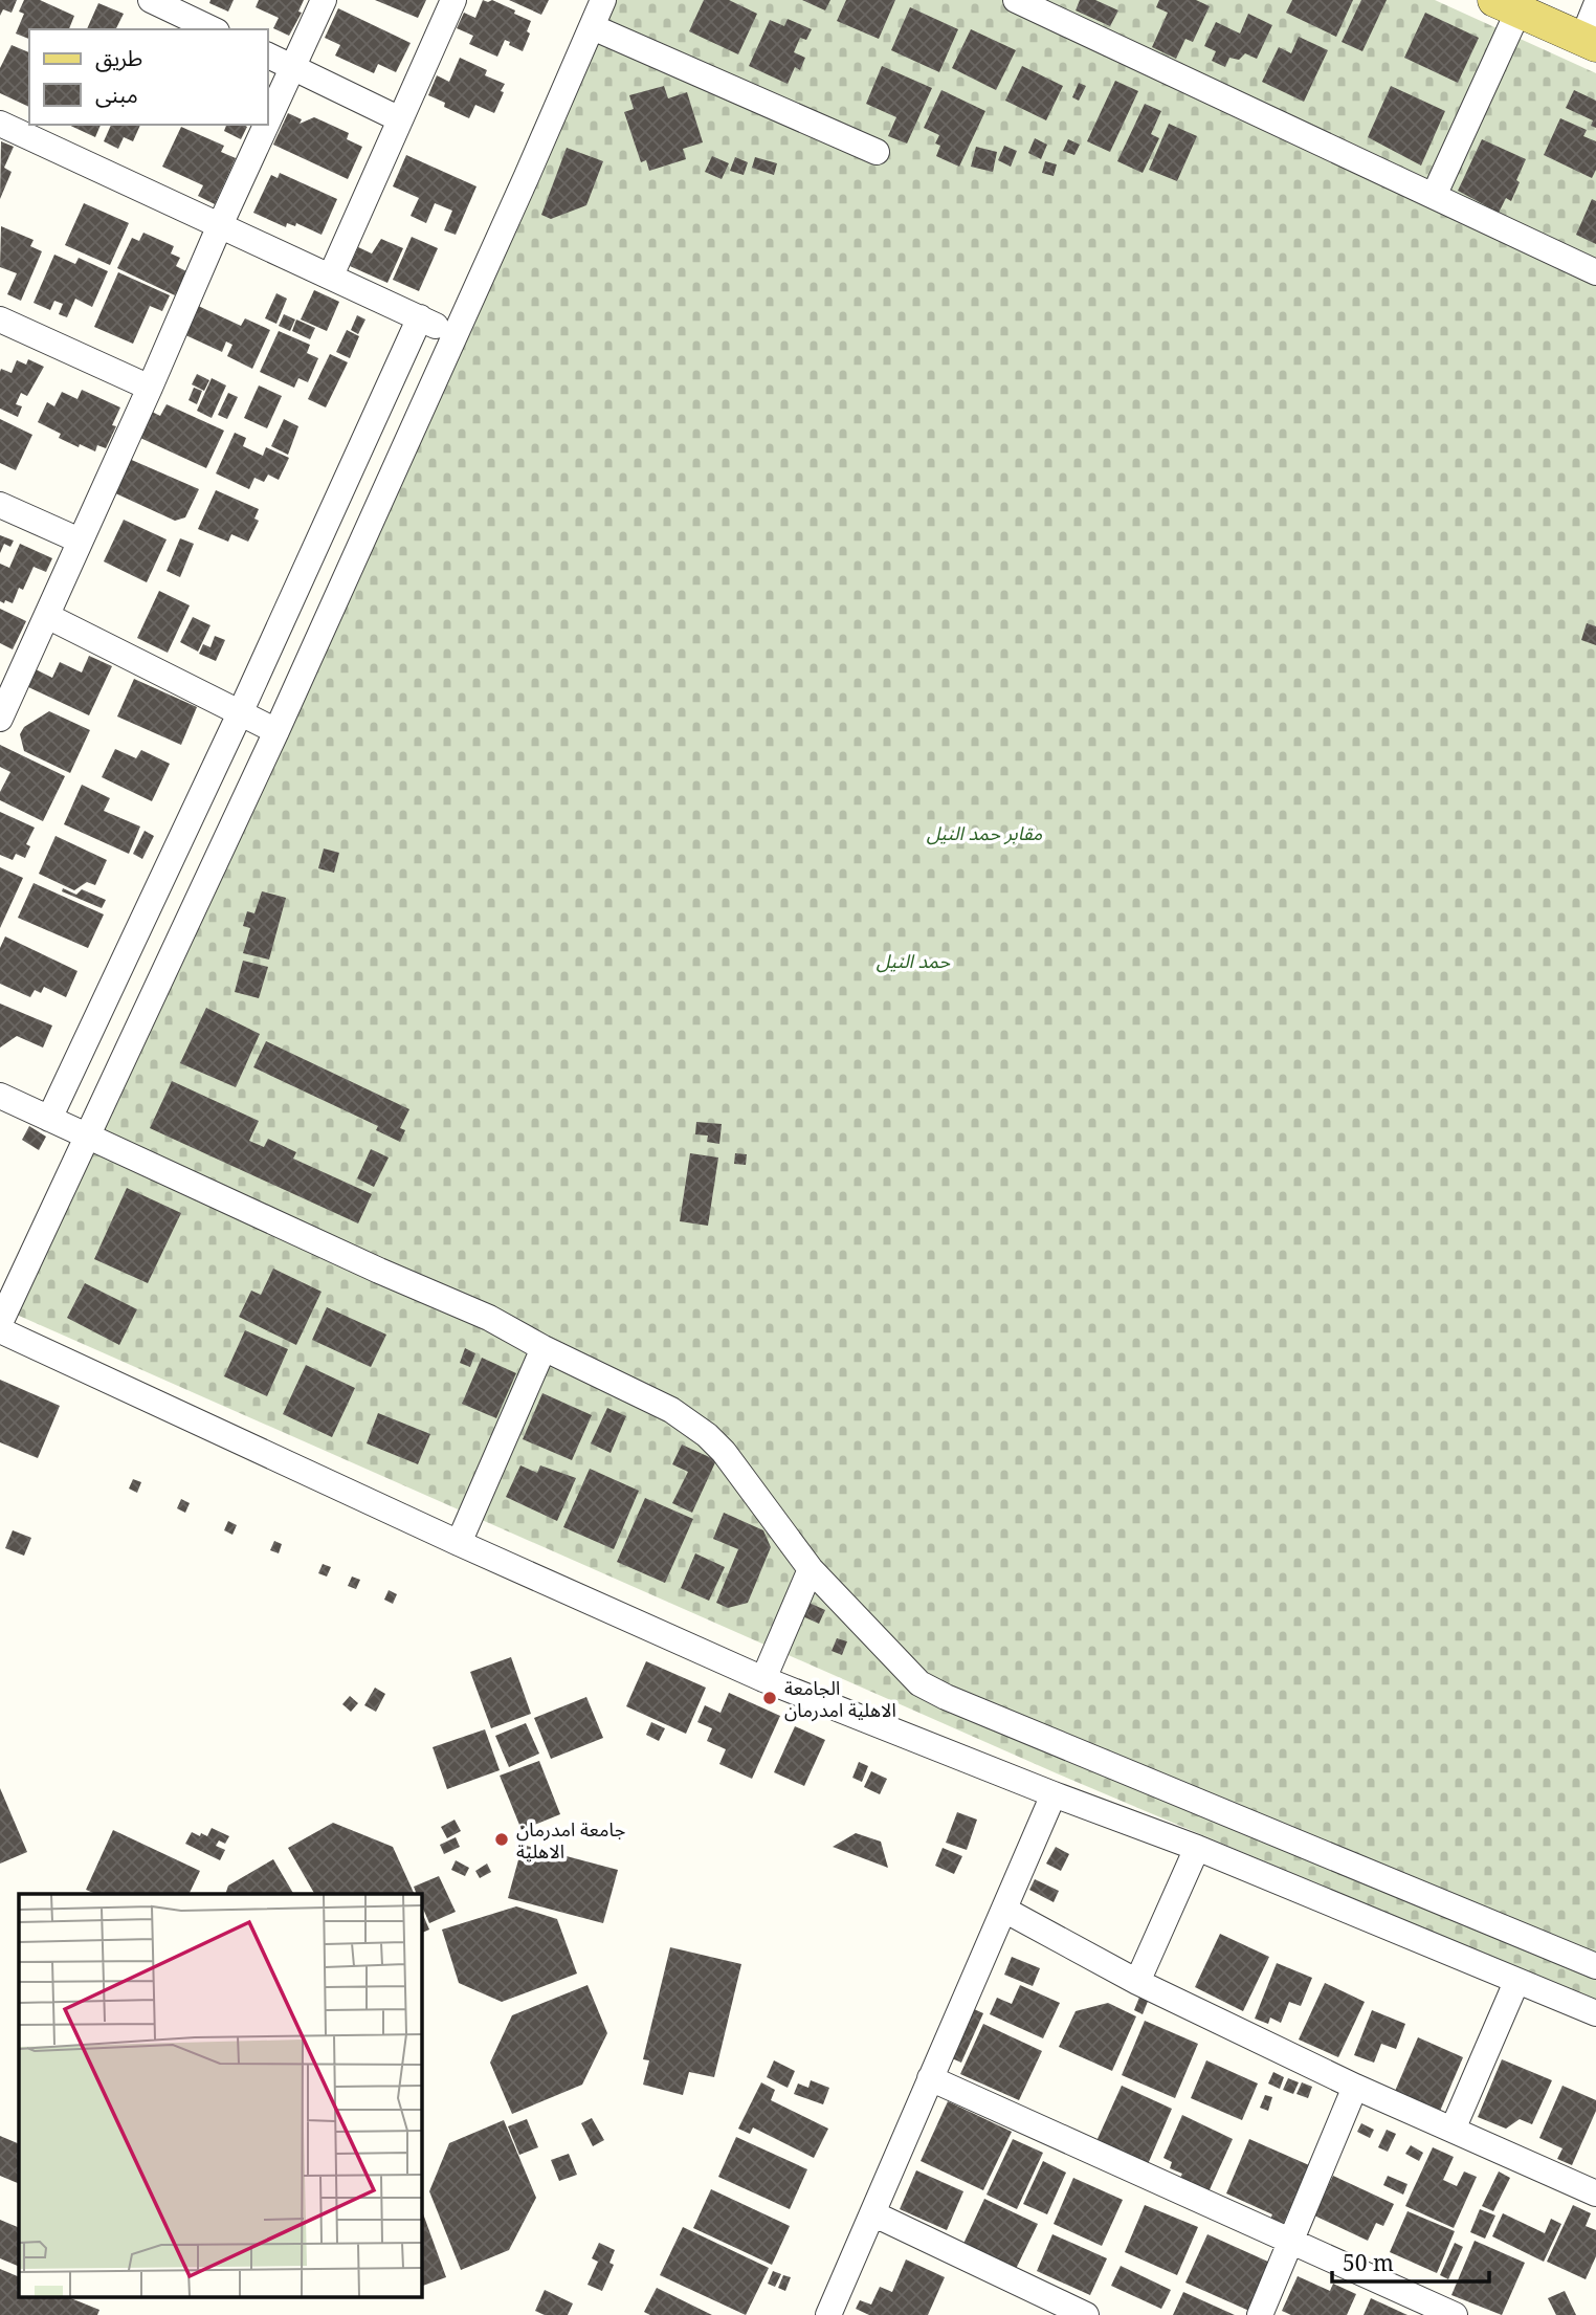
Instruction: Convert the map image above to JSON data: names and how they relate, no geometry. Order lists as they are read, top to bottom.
{
  "parks": ["مقابر حمد النيل", "حمد النيل"],
  "places": ["الجامعة الاهلية امدرمان", "جامعة امدرمان الاهلية"],
  "legend": ["طريق", "مبنى"],
  "scale_bar": "50 m"
}
